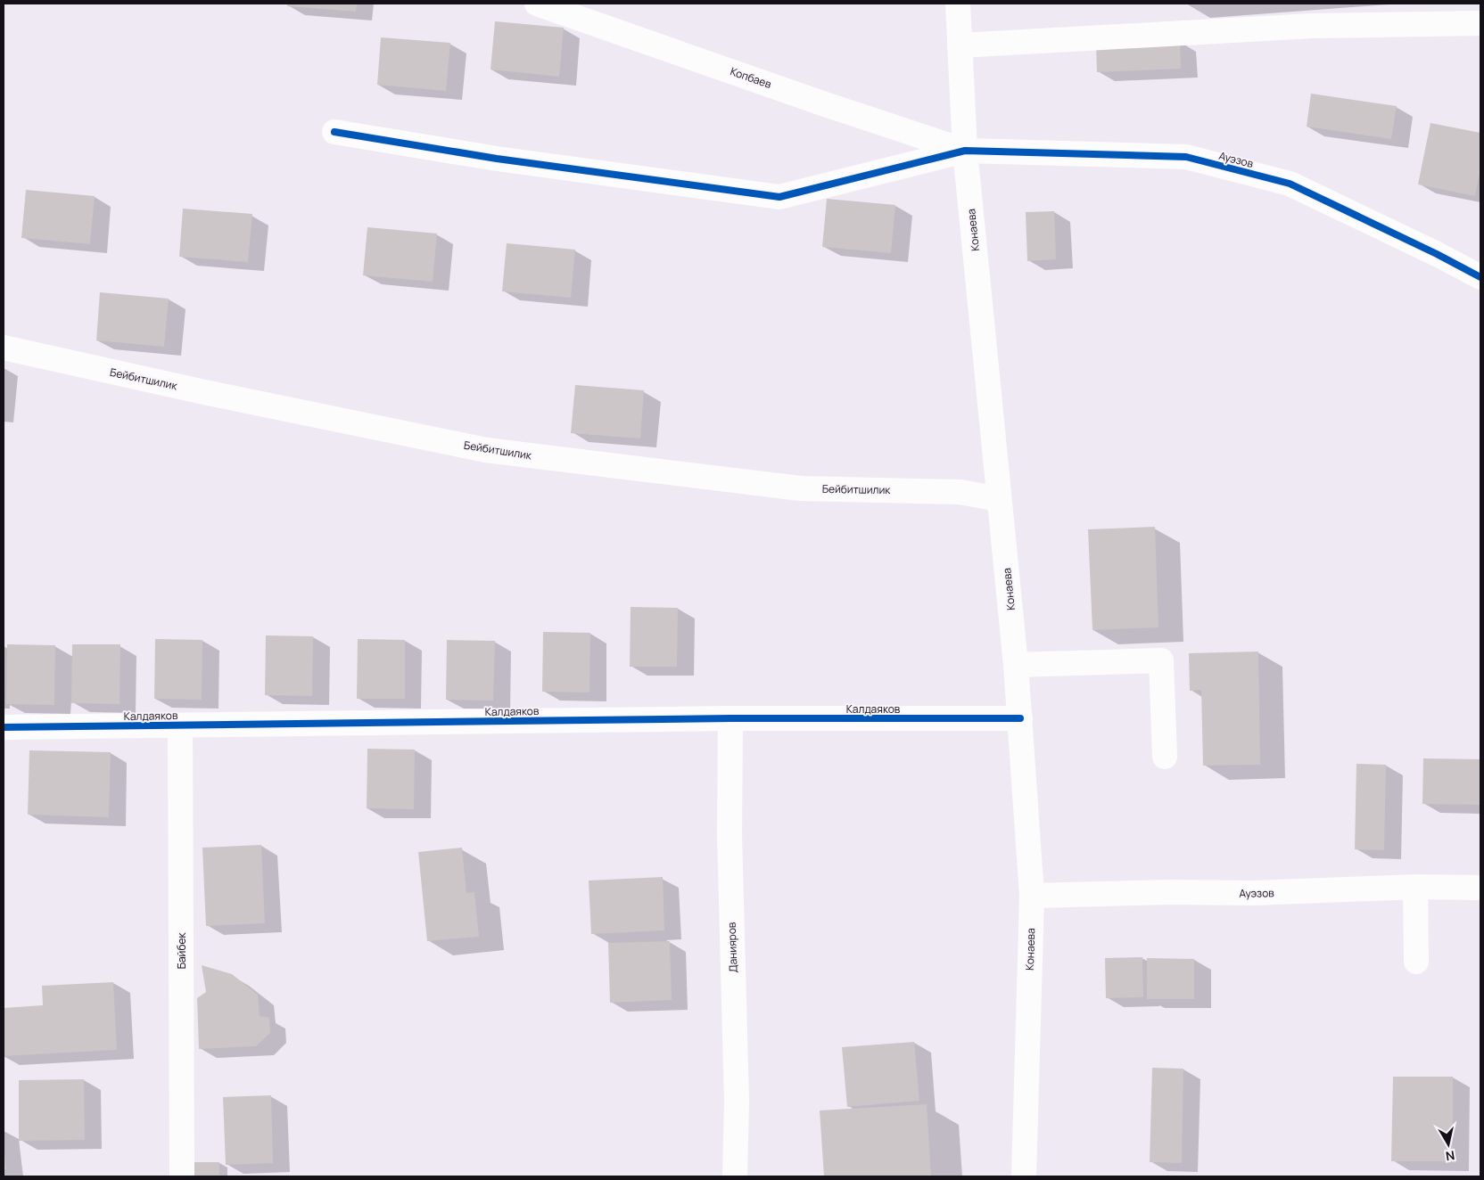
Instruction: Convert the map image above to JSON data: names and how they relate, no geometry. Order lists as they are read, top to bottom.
{
  "streets": {
    "street": [
      "Копбаев",
      "Ауэзов",
      "Конаева",
      "Бейбитшилик",
      "Калдаяков",
      "Данияров",
      "Байбек"
    ]
  },
  "crossings": [
    ["Копбаев", "Ауэзов"],
    ["Копбаев", "Конаева"],
    ["Ауэзов", "Конаева"],
    ["Конаева", "Бейбитшилик"],
    ["Конаева", "Калдаяков"],
    ["Калдаяков", "Данияров"],
    ["Калдаяков", "Байбек"]
  ],
  "north": "bottom"
}
